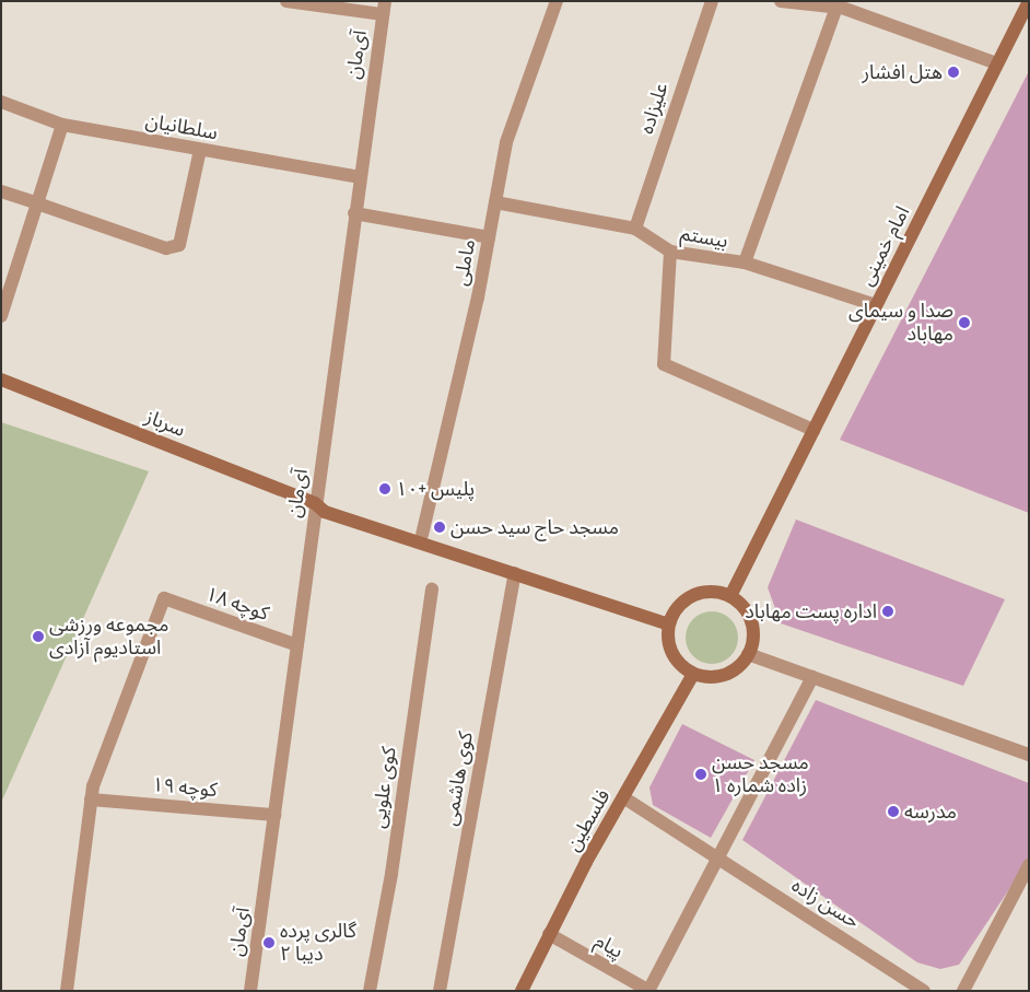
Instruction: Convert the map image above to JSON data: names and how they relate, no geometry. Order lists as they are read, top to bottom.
{
  "streets": {
    "main road": ["امام خمینی", "سرباز", "فلسطین"],
    "street": [
      "آی‌مان",
      "علیزاده",
      "سلطانیان",
      "بیستم",
      "ماملی",
      "کوچه ۱۸",
      "کوی هاشمی",
      "کوچه ۱۹",
      "کوی علویی",
      "حسن زاده",
      "پیام"
    ]
  },
  "crossings": [
    ["آی‌مان", "سلطانیان"],
    ["آی‌مان", "سرباز"],
    ["آی‌مان", "کوچه ۱۸"],
    ["آی‌مان", "کوچه ۱۹"],
    ["علیزاده", "بیستم"],
    ["بیستم", "امام خمینی"],
    ["بیستم", "ماملی"],
    ["امام خمینی", "فلسطین"],
    ["کوچه ۱۸", "کوچه ۱۹"],
    ["فلسطین", "حسن زاده"],
    ["فلسطین", "پیام"]
  ],
  "places": [
    "هتل افشار",
    "صدا و سیمای مهاباد",
    "پلیس +۱۰",
    "مسجد حاج سید حسن",
    "اداره پست مهاباد",
    "مجموعه ورزشی استادیوم آزادی",
    "مسجد حسن زاده شماره ۱",
    "مدرسه",
    "گالری پرده دیبا ۲"
  ]
}
